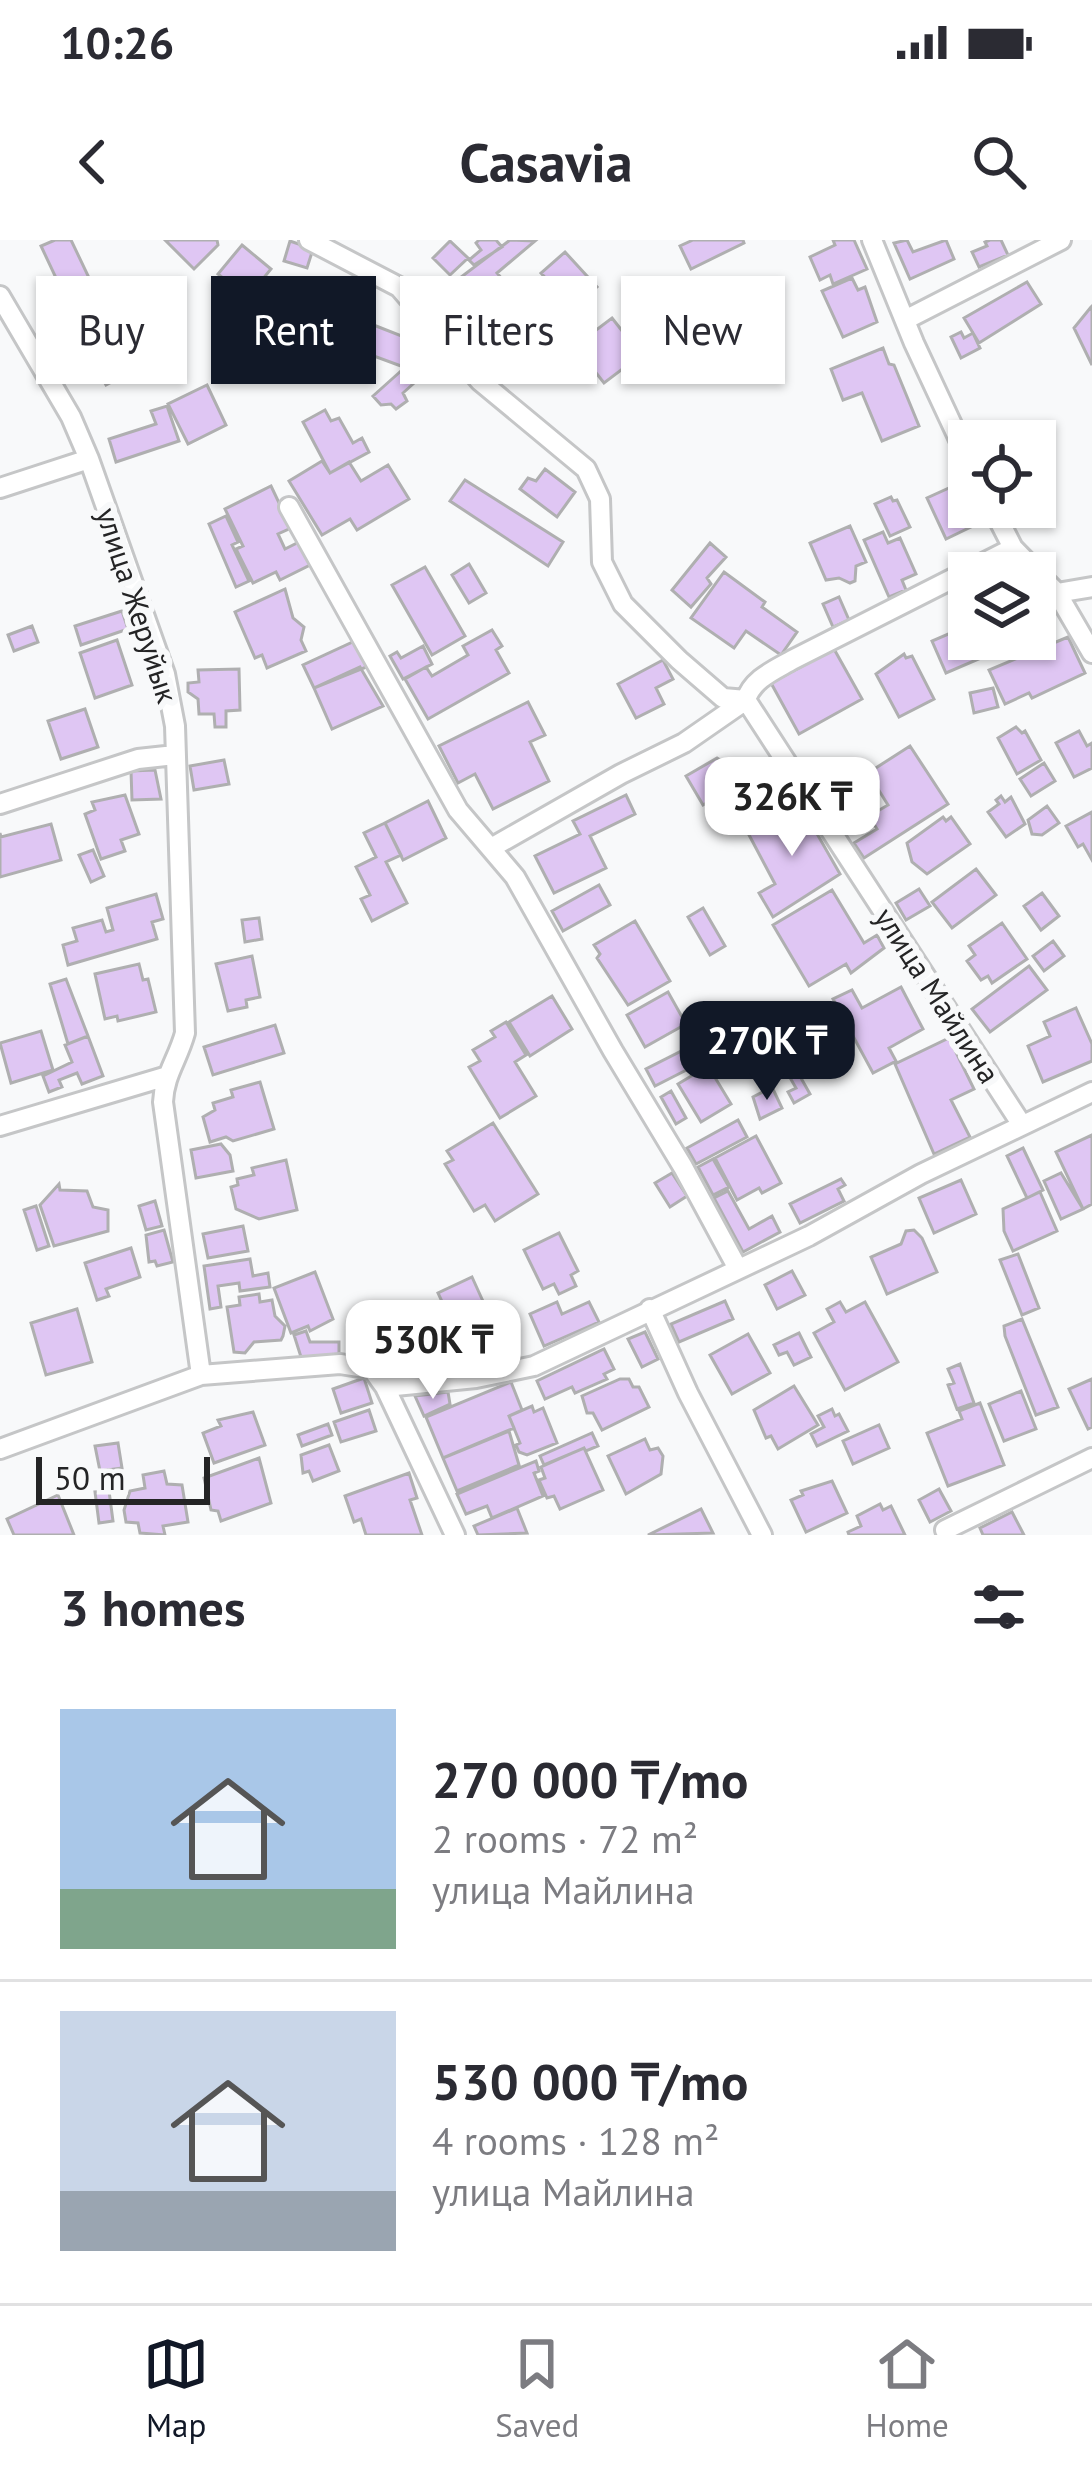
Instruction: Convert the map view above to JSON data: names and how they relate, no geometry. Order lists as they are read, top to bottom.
{
  "streets": {
    "street": ["улица Жеруйык", "улица Майлина"]
  },
  "scale_bar": "50 m",
  "page": {
    "status": "10:26",
    "header": "Casavia",
    "chip": [
      "Buy",
      "Rent",
      "Filters",
      "New"
    ],
    "price": ["326K ₸", "270K ₸", "530K ₸"],
    "scale": "50 m",
    "heading": "3 homes",
    "list": [
      {
        "name": "270 000 ₸/mo",
        "note": "2 rooms · 72 m² · улица Майлина"
      },
      {
        "name": "530 000 ₸/mo",
        "note": "4 rooms · 128 m² · улица Майлина"
      }
    ],
    "tabs": ["Map", "Saved", "Home"]
  }
}
